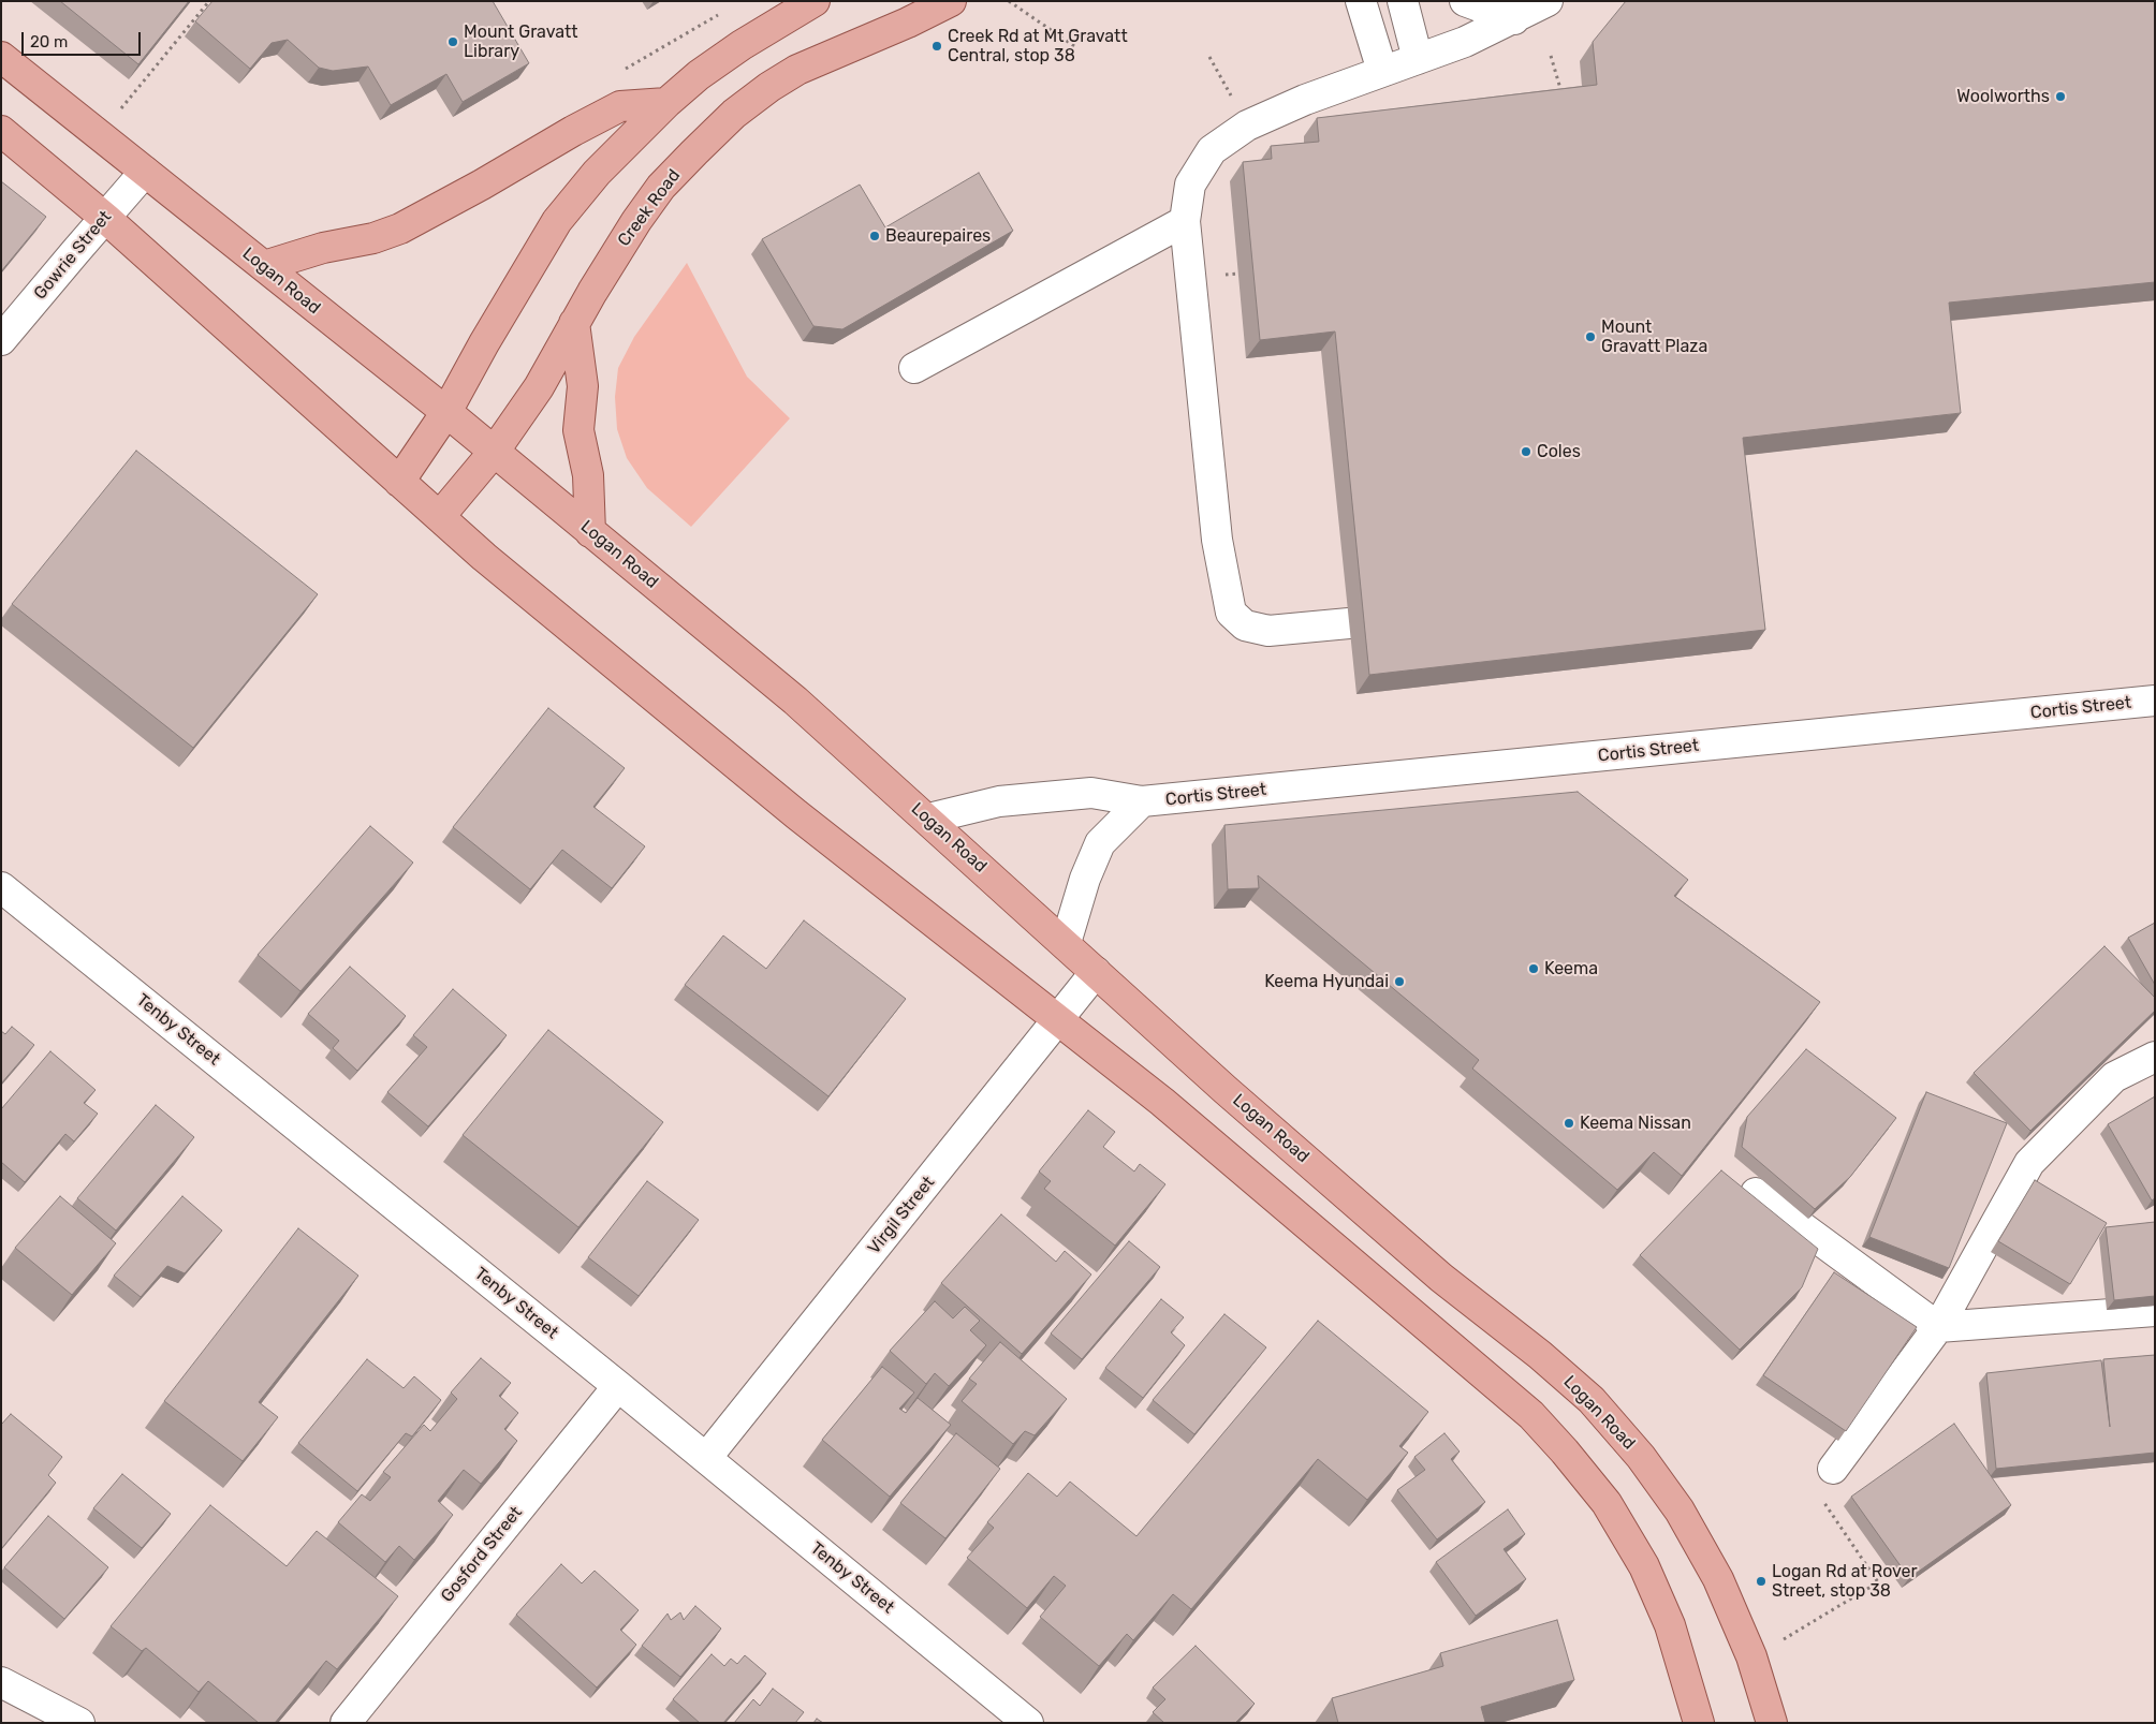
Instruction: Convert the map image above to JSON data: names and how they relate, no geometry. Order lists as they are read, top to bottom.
{
  "streets": {
    "main road": ["Creek Road", "Logan Road"],
    "street": [
      "Gowrie Street",
      "Cortis Street",
      "Tenby Street",
      "Virgil Street",
      "Gosford Street"
    ]
  },
  "crossings": [
    ["Creek Road", "Logan Road"],
    ["Gowrie Street", "Logan Road"],
    ["Logan Road", "Cortis Street"],
    ["Logan Road", "Virgil Street"],
    ["Tenby Street", "Virgil Street"],
    ["Tenby Street", "Gosford Street"]
  ],
  "places": [
    "Mount Gravatt Library",
    "Creek Rd at Mt Gravatt Central, stop 38",
    "Woolworths",
    "Beaurepaires",
    "Mount Gravatt Plaza",
    "Coles",
    "Keema",
    "Keema Hyundai",
    "Keema Nissan",
    "Logan Rd at Rover Street, stop 38"
  ],
  "scale_bar": "20 m"
}
